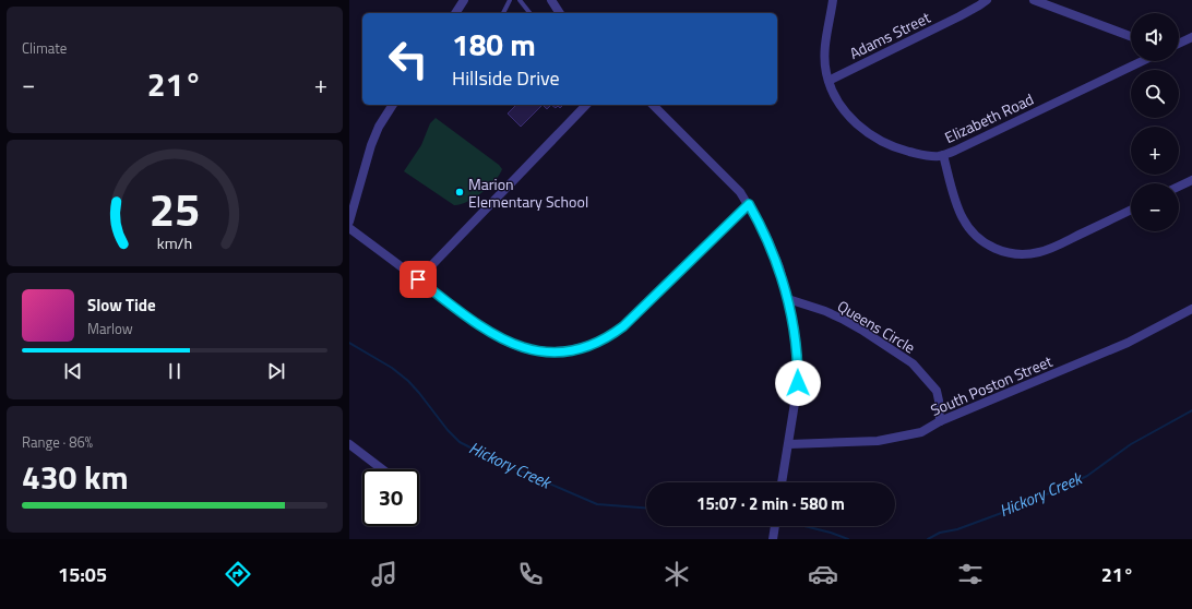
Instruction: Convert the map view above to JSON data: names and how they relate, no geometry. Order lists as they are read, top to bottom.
{
  "streets": {
    "street": [
      "Adams Street",
      "Elizabeth Road",
      "Queens Circle",
      "South Poston Street"
    ]
  },
  "crossings": [
    ["Adams Street", "Elizabeth Road"],
    ["Queens Circle", "South Poston Street"]
  ],
  "water": ["Hickory Creek"],
  "places": ["Marion Elementary School"],
  "page": {
    "tile": [
      "Climate",
      ["Range · 86%", "430 km"]
    ],
    "map_buttons": ["+", "−"],
    "turn": ["180 m", "Hillside Drive"],
    "heat": ["−", "21°", "+"],
    "song": ["Slow Tide", "Marlow"],
    "limit": "30",
    "trip": "15:07 · 2 min · 580 m",
    "tabs": ["15:05", "21°"],
    "gauge": ["25", "km/h"]
  }
}
